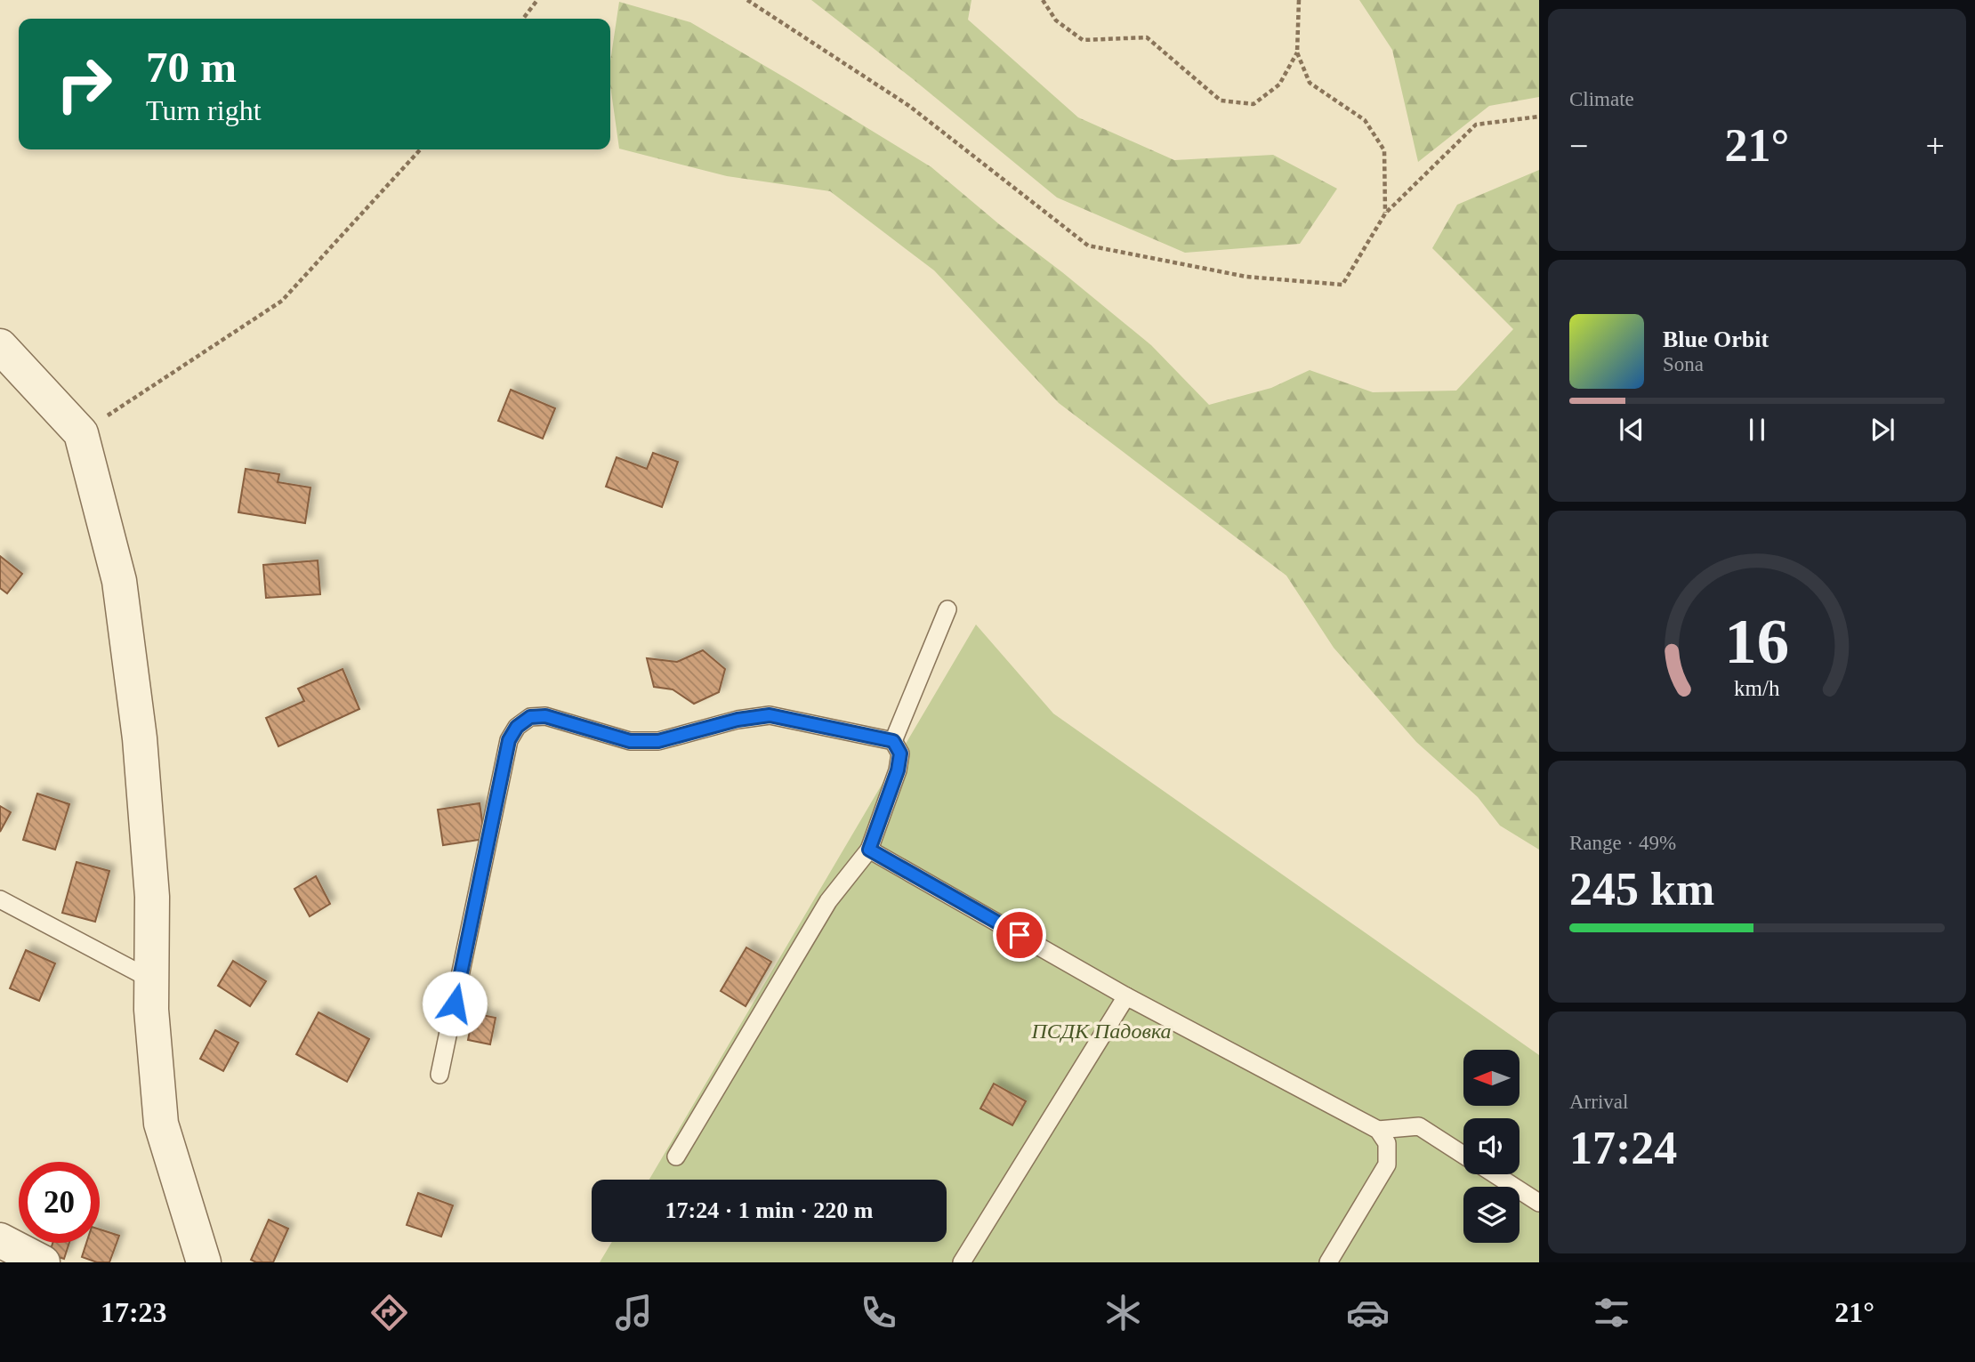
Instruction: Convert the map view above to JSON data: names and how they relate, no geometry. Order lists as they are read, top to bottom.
{
  "parks": ["ПСДК Падовка"],
  "north": "left",
  "page": {
    "tile": [
      "Climate",
      ["Range · 49%", "245 km"],
      ["Arrival", "17:24"]
    ],
    "turn": ["70 m", "Turn right"],
    "heat": ["−", "21°", "+"],
    "song": ["Blue Orbit", "Sona"],
    "limit": "20",
    "trip": "17:24 · 1 min · 220 m",
    "tabs": ["17:23", "21°"],
    "gauge": ["16", "km/h"]
  }
}
